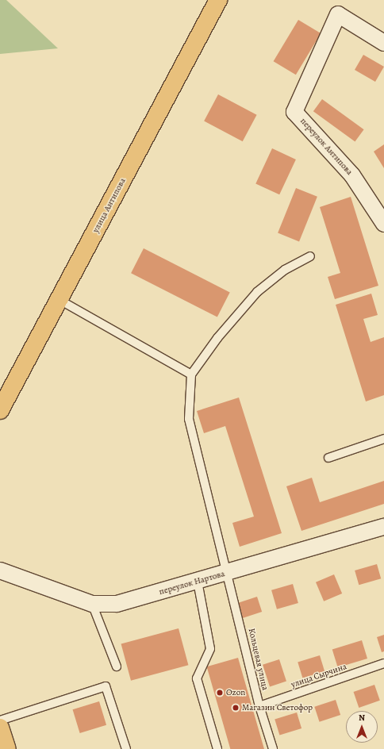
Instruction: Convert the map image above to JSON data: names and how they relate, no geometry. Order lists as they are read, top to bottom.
{
  "streets": {
    "main road": ["улица Антипова"],
    "street": ["переулок Антипова", "переулок Нартова"],
    "lane": ["Кольцевая улица", "улица Сырчина"]
  },
  "crossings": [
    ["переулок Нартова", "Кольцевая улица"],
    ["Кольцевая улица", "улица Сырчина"]
  ],
  "places": ["Ozon", "Магазин Светофор"],
  "north": "top"
}
